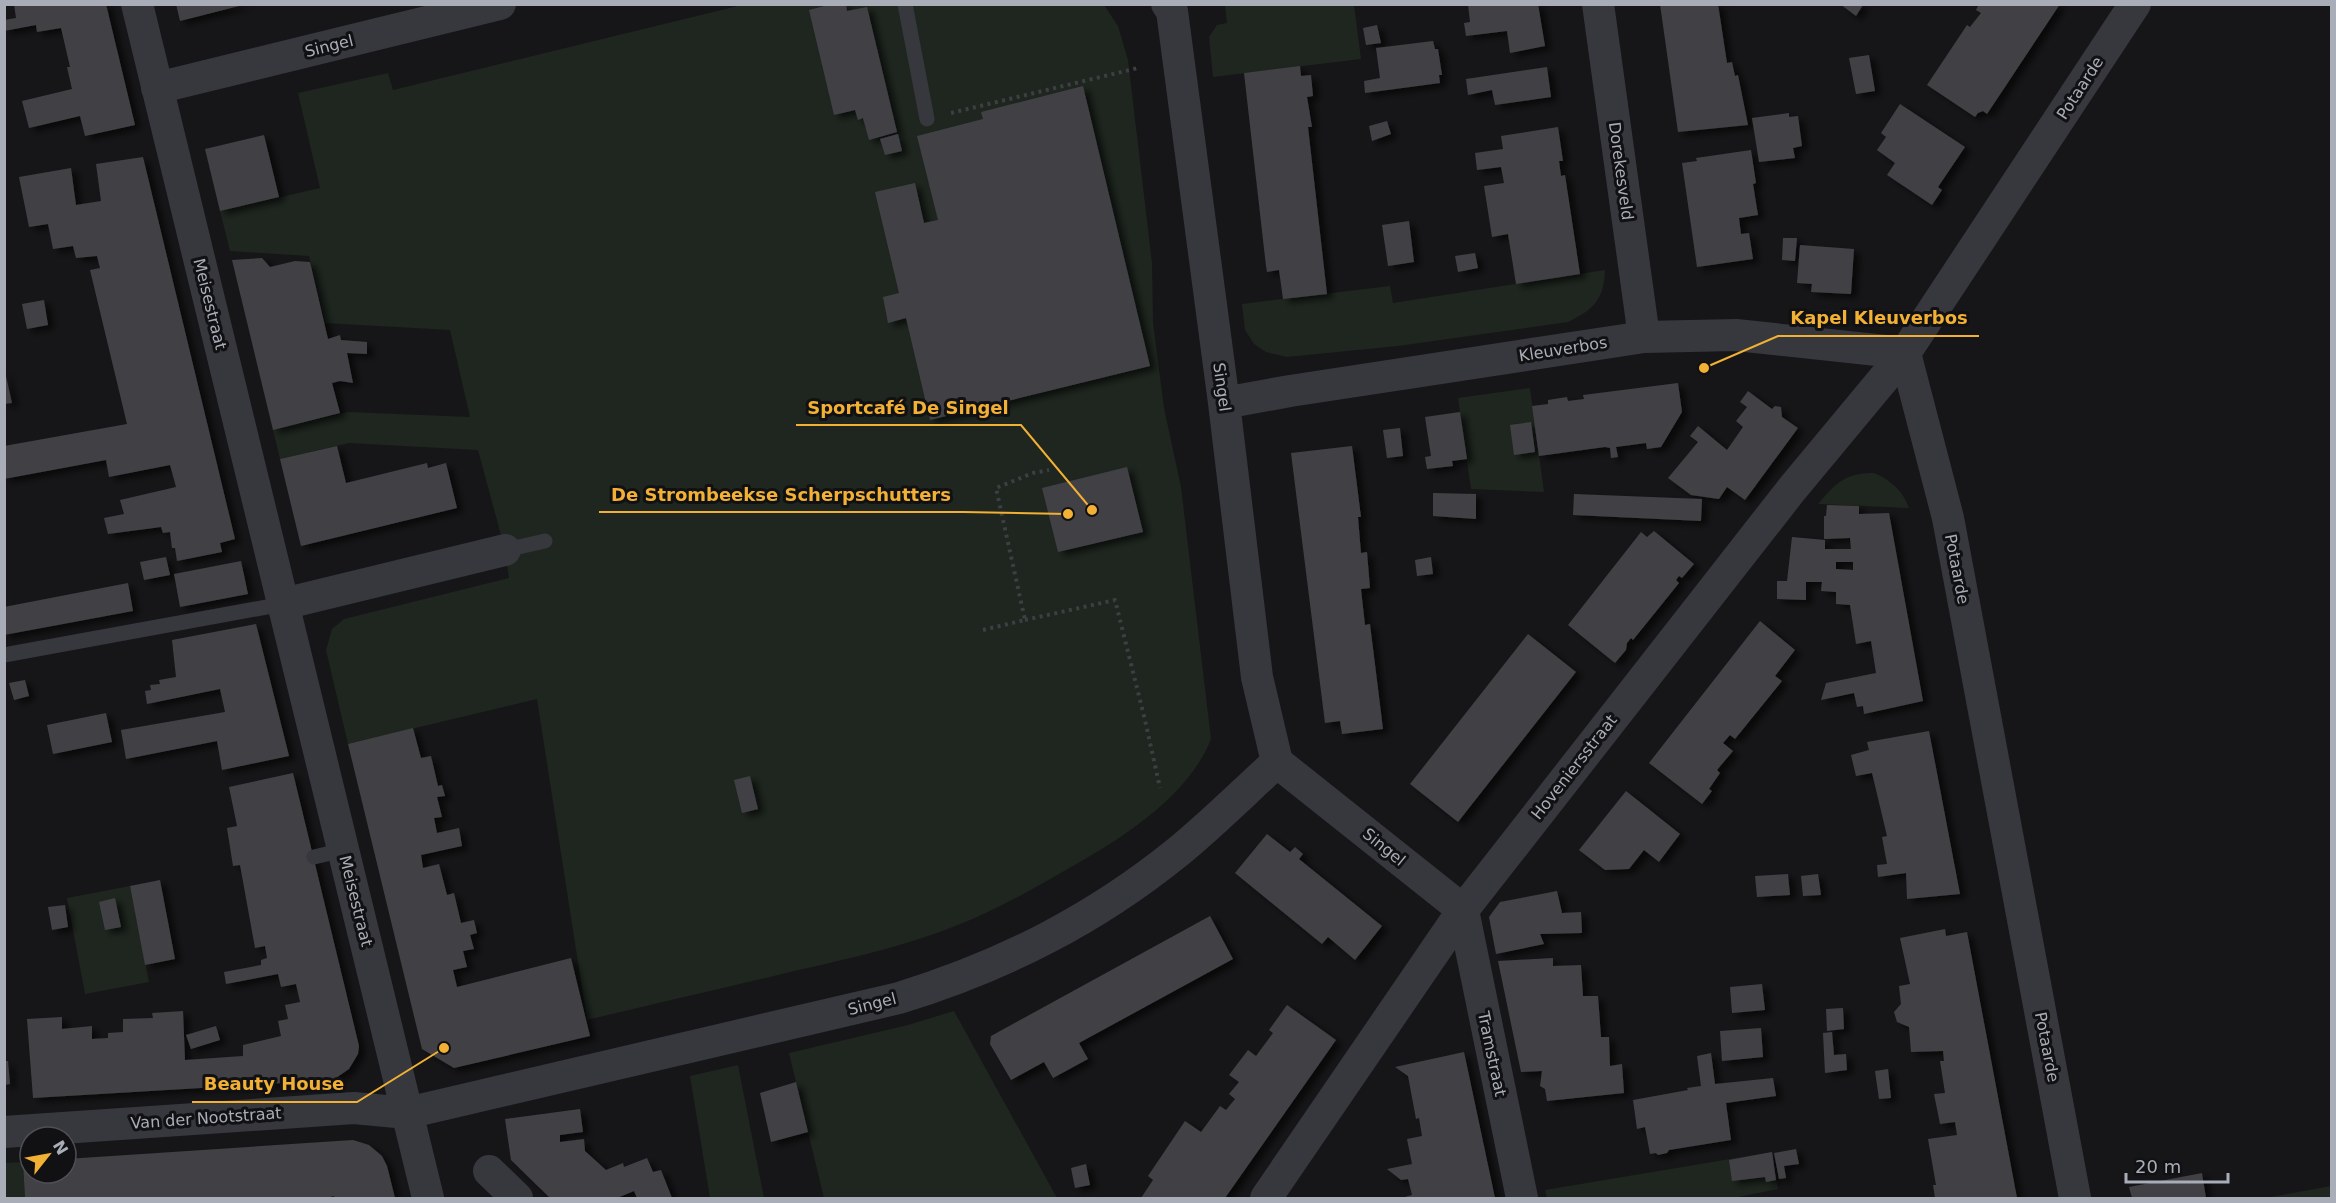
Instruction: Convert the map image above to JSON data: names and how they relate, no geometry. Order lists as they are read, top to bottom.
{
  "streets": {
    "street": [
      "Singel",
      "Potaarde",
      "Dorekesveld",
      "Meisestraat",
      "Kleuverbos",
      "Hoveniersstraat",
      "Tramstraat",
      "Van der Nootstraat"
    ]
  },
  "crossings": [
    ["Singel", "Meisestraat"],
    ["Singel", "Kleuverbos"],
    ["Singel", "Hoveniersstraat"],
    ["Singel", "Tramstraat"],
    ["Singel", "Van der Nootstraat"],
    ["Potaarde", "Kleuverbos"],
    ["Potaarde", "Hoveniersstraat"],
    ["Dorekesveld", "Kleuverbos"],
    ["Meisestraat", "Van der Nootstraat"],
    ["Kleuverbos", "Hoveniersstraat"],
    ["Hoveniersstraat", "Tramstraat"]
  ],
  "places": [
    "Kapel Kleuverbos",
    "Sportcafé De Singel",
    "De Strombeekse Scherpschutters",
    "Beauty House"
  ],
  "scale_bar": "20 m",
  "north": "top right"
}
